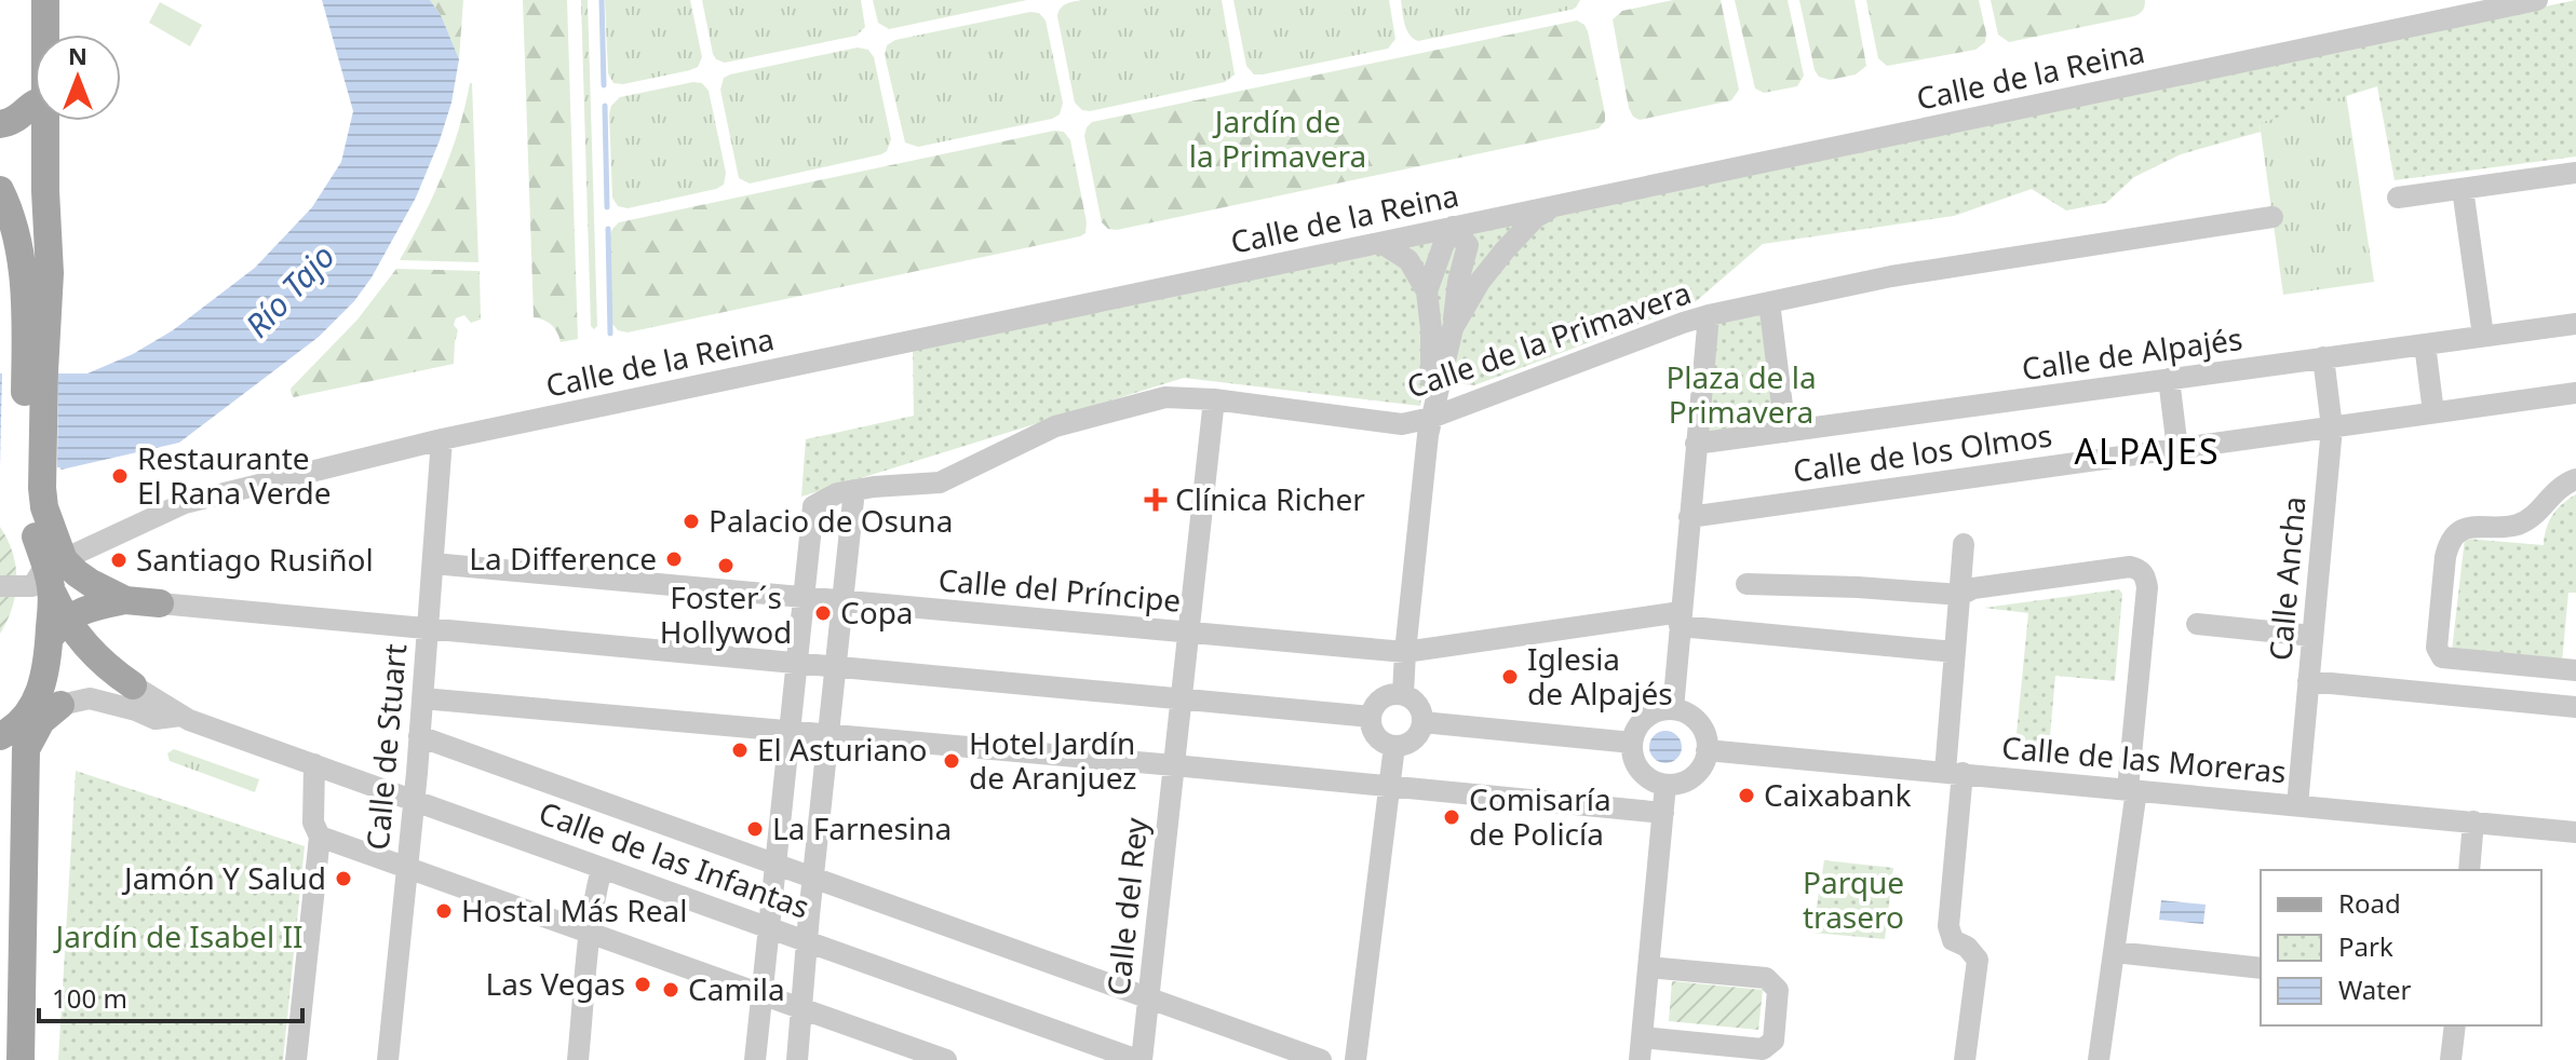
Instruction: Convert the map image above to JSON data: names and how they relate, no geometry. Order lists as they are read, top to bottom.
{
  "streets": {
    "street": [
      "Calle de la Reina",
      "Calle de la Primavera",
      "Calle de Alpajés",
      "Calle de los Olmos",
      "Calle Ancha",
      "Calle del Príncipe",
      "Calle de Stuart",
      "Calle de las Moreras",
      "Calle de las Infantas",
      "Calle del Rey"
    ]
  },
  "crossings": [
    ["Calle de la Reina", "Calle de Stuart"],
    ["Calle de la Primavera", "Calle del Príncipe"],
    ["Calle de la Primavera", "Calle del Rey"],
    ["Calle de Alpajés", "Calle Ancha"],
    ["Calle de los Olmos", "Calle Ancha"],
    ["Calle Ancha", "Calle de las Moreras"],
    ["Calle del Príncipe", "Calle de Stuart"],
    ["Calle del Príncipe", "Calle del Rey"],
    ["Calle de Stuart", "Calle de las Infantas"],
    ["Calle de las Infantas", "Calle del Rey"]
  ],
  "districts": ["ALPAJES"],
  "water": ["Río Tajo"],
  "parks": [
    "Jardín de la Primavera",
    "Plaza de la Primavera",
    "Parque trasero",
    "Jardín de Isabel II"
  ],
  "places": {
    "other": [
      "Restaurante El Rana Verde",
      "Palacio de Osuna",
      "La Difference",
      "Santiago Rusiñol",
      "Foster´s Hollywod",
      "Copa",
      "Iglesia de Alpajés",
      "El Asturiano",
      "Hotel Jardín de Aranjuez",
      "Caixabank",
      "Comisaría de Policía",
      "La Farnesina",
      "Jamón Y Salud",
      "Hostal Más Real",
      "Las Vegas",
      "Camila"
    ],
    "health": ["Clínica Richer"]
  },
  "legend": ["Road", "Park", "Water"],
  "scale_bar": "100 m",
  "north": "top"
}
